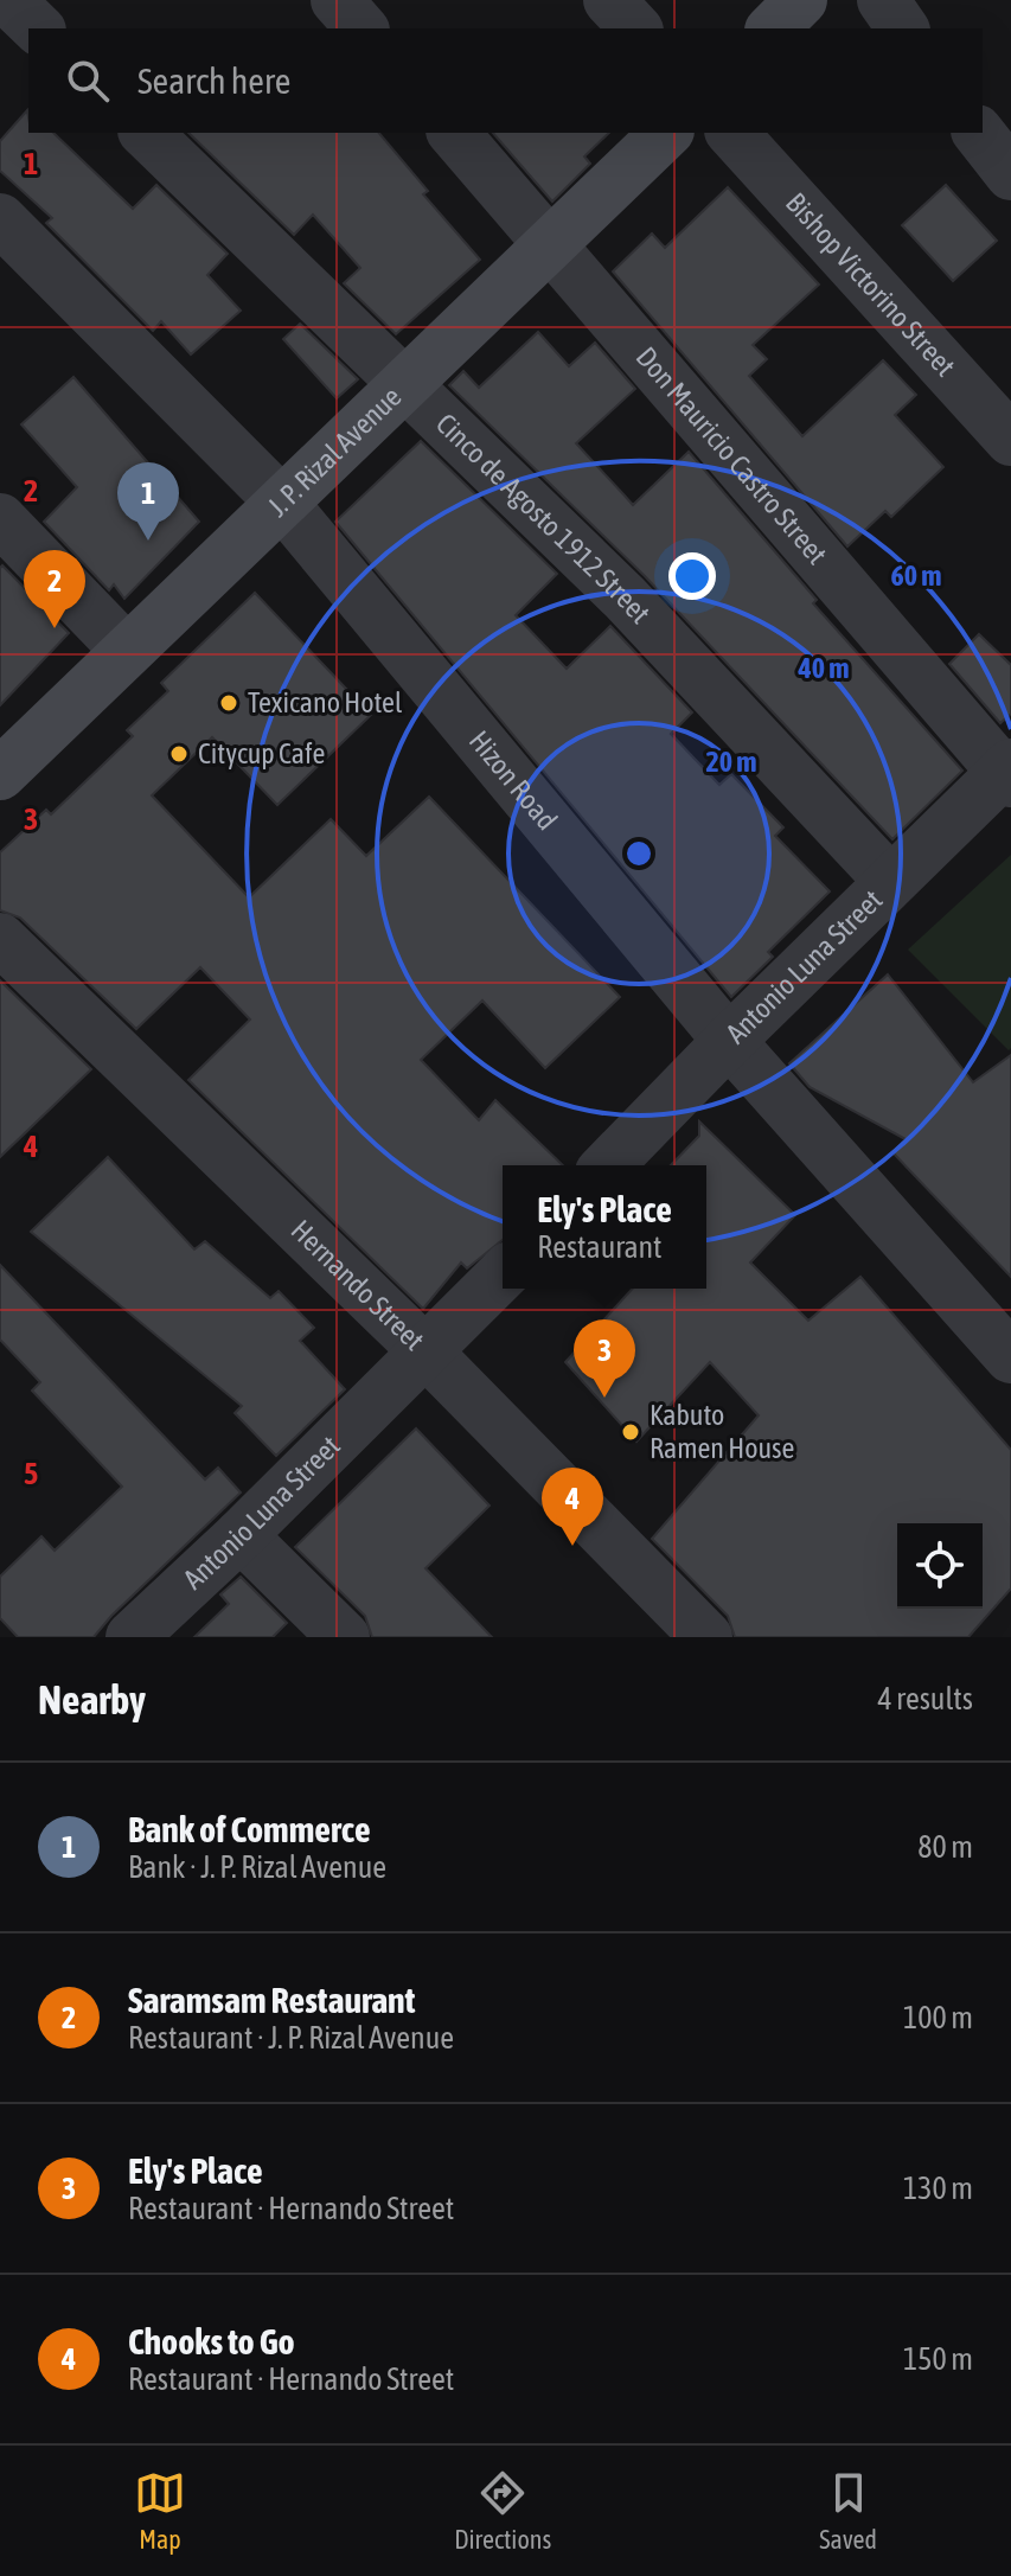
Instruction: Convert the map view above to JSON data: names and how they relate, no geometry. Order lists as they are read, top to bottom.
{
  "streets": {
    "main road": ["J. P. Rizal Avenue"],
    "street": [
      "Bishop Victorino Street",
      "Don Mauricio Castro Street",
      "Cinco de Agosto 1912 Street",
      "Hizon Road",
      "Antonio Luna Street",
      "Hernando Street"
    ]
  },
  "crossings": [
    ["J. P. Rizal Avenue", "Don Mauricio Castro Street"],
    ["J. P. Rizal Avenue", "Cinco de Agosto 1912 Street"],
    ["J. P. Rizal Avenue", "Hizon Road"],
    ["Don Mauricio Castro Street", "Antonio Luna Street"],
    ["Cinco de Agosto 1912 Street", "Antonio Luna Street"],
    ["Hizon Road", "Antonio Luna Street"],
    ["Antonio Luna Street", "Hernando Street"]
  ],
  "places": ["Texicano Hotel", "Citycup Cafe", "Kabuto Ramen House"],
  "page": {
    "search": "Search here",
    "pins": [
      "1",
      "2",
      "3",
      "4"
    ],
    "popup": ["Ely's Place", "Restaurant"],
    "heading": ["Nearby", "4 results"],
    "list": [
      {
        "mark": "1",
        "name": "Bank of Commerce",
        "note": "Bank · J. P. Rizal Avenue",
        "value": "80 m"
      },
      {
        "mark": "2",
        "name": "Saramsam Restaurant",
        "note": "Restaurant · J. P. Rizal Avenue",
        "value": "100 m"
      },
      {
        "mark": "3",
        "name": "Ely's Place",
        "note": "Restaurant · Hernando Street",
        "value": "130 m"
      },
      {
        "mark": "4",
        "name": "Chooks to Go",
        "note": "Restaurant · Hernando Street",
        "value": "150 m"
      }
    ],
    "nav": ["Map", "Directions", "Saved"]
  },
  "grid": {
    "rows": [
      "1",
      "2",
      "3",
      "4",
      "5"
    ]
  },
  "rings": ["60 m", "40 m", "20 m"]
}
